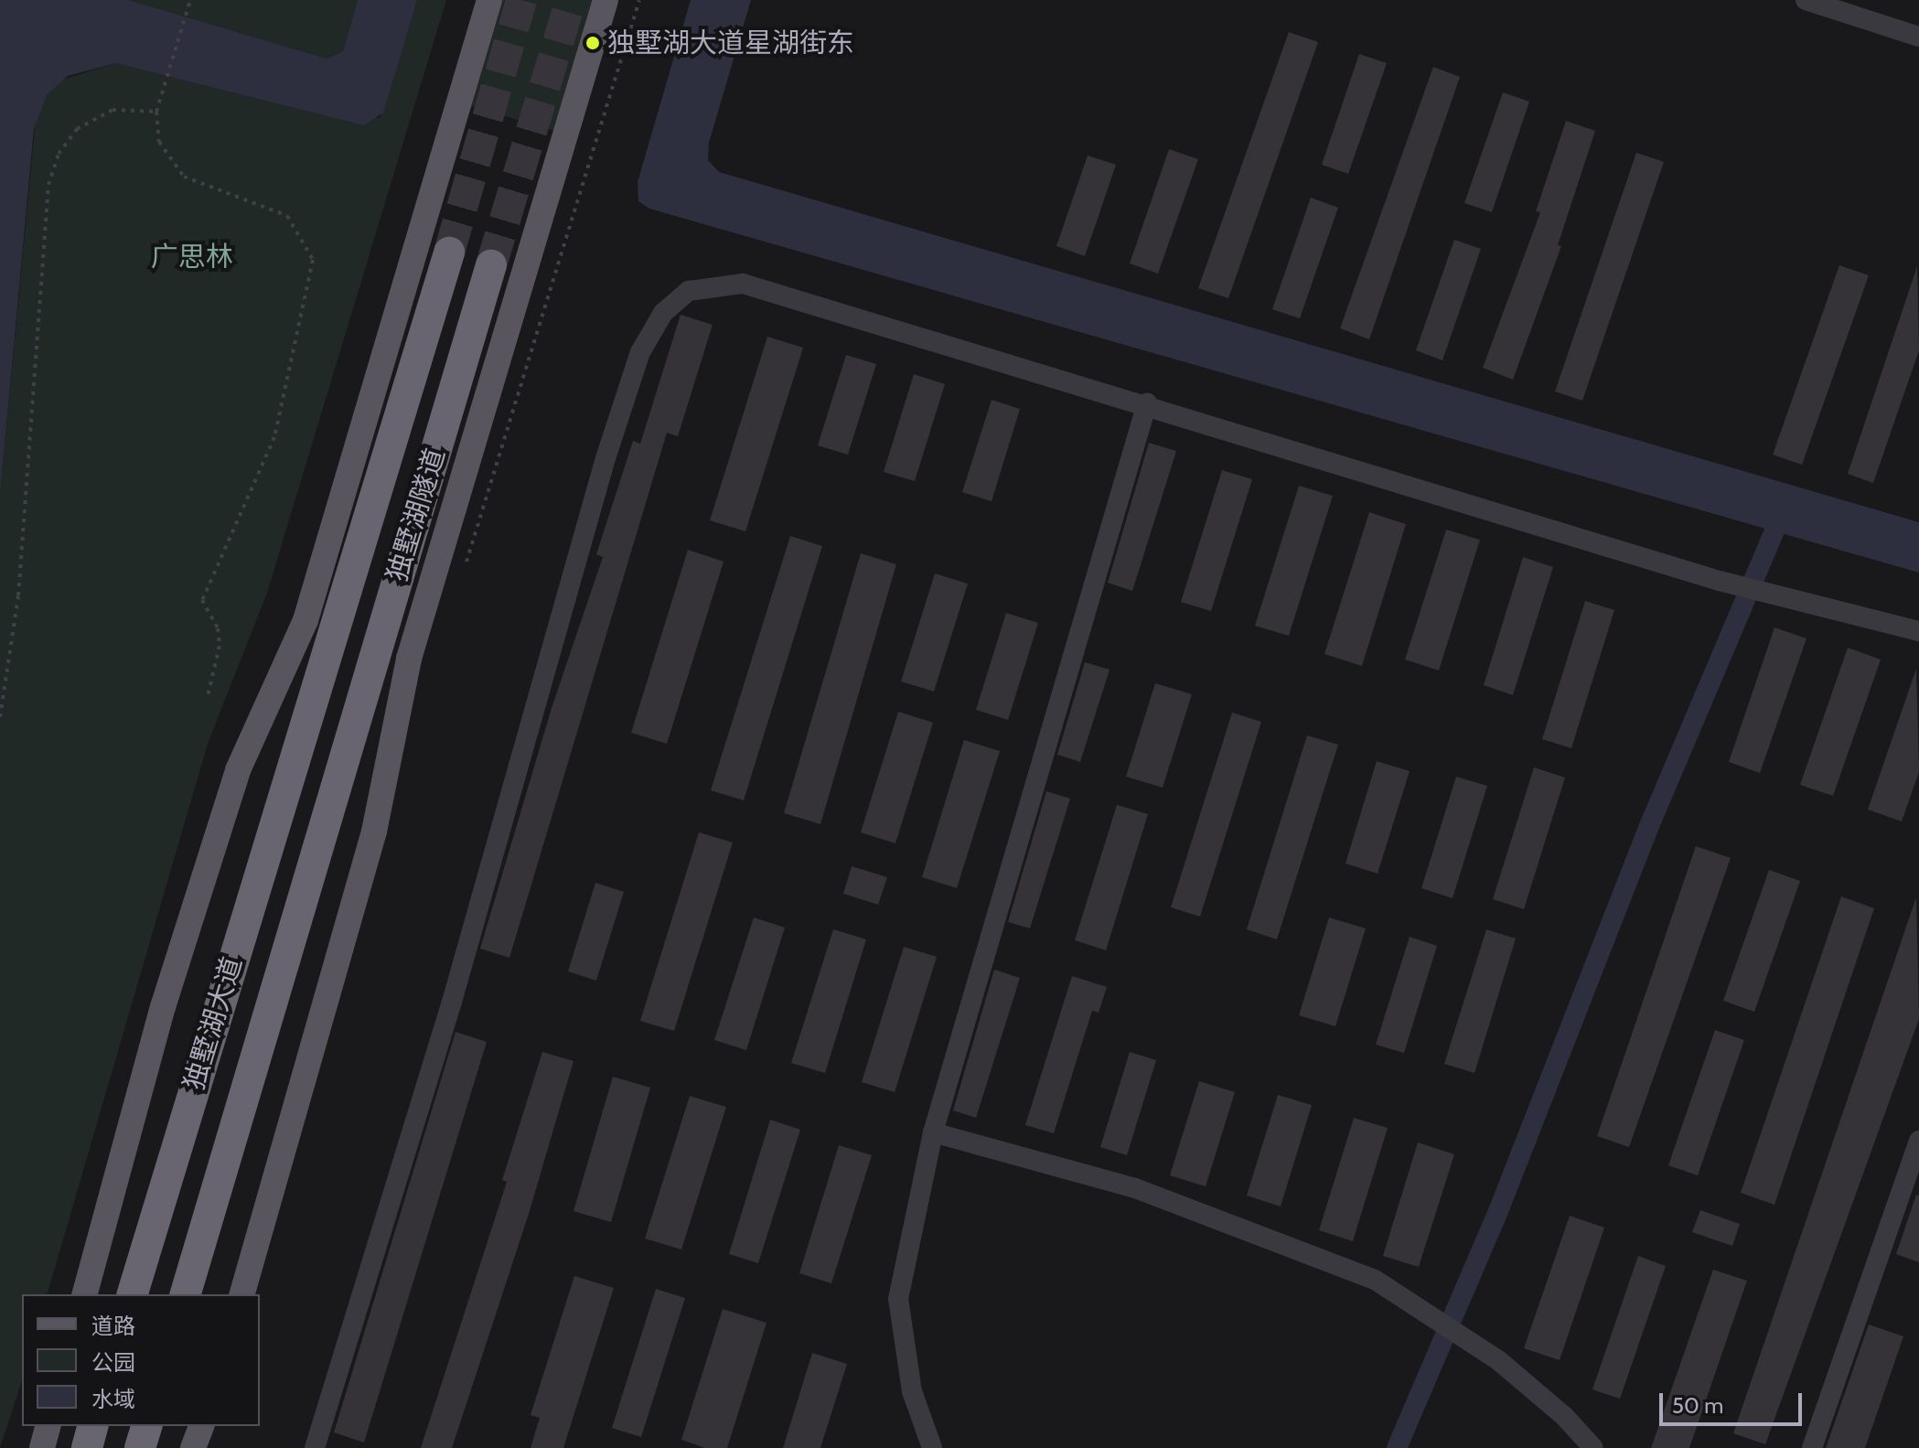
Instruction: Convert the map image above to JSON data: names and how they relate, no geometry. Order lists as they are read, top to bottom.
{
  "streets": {
    "highway": ["独墅湖隧道", "独墅湖大道"]
  },
  "crossings": [
    ["独墅湖隧道", "独墅湖大道"]
  ],
  "parks": ["广思林"],
  "places": ["独墅湖大道星湖街东"],
  "legend": ["道路", "公园", "水域"],
  "scale_bar": "50 m"
}
